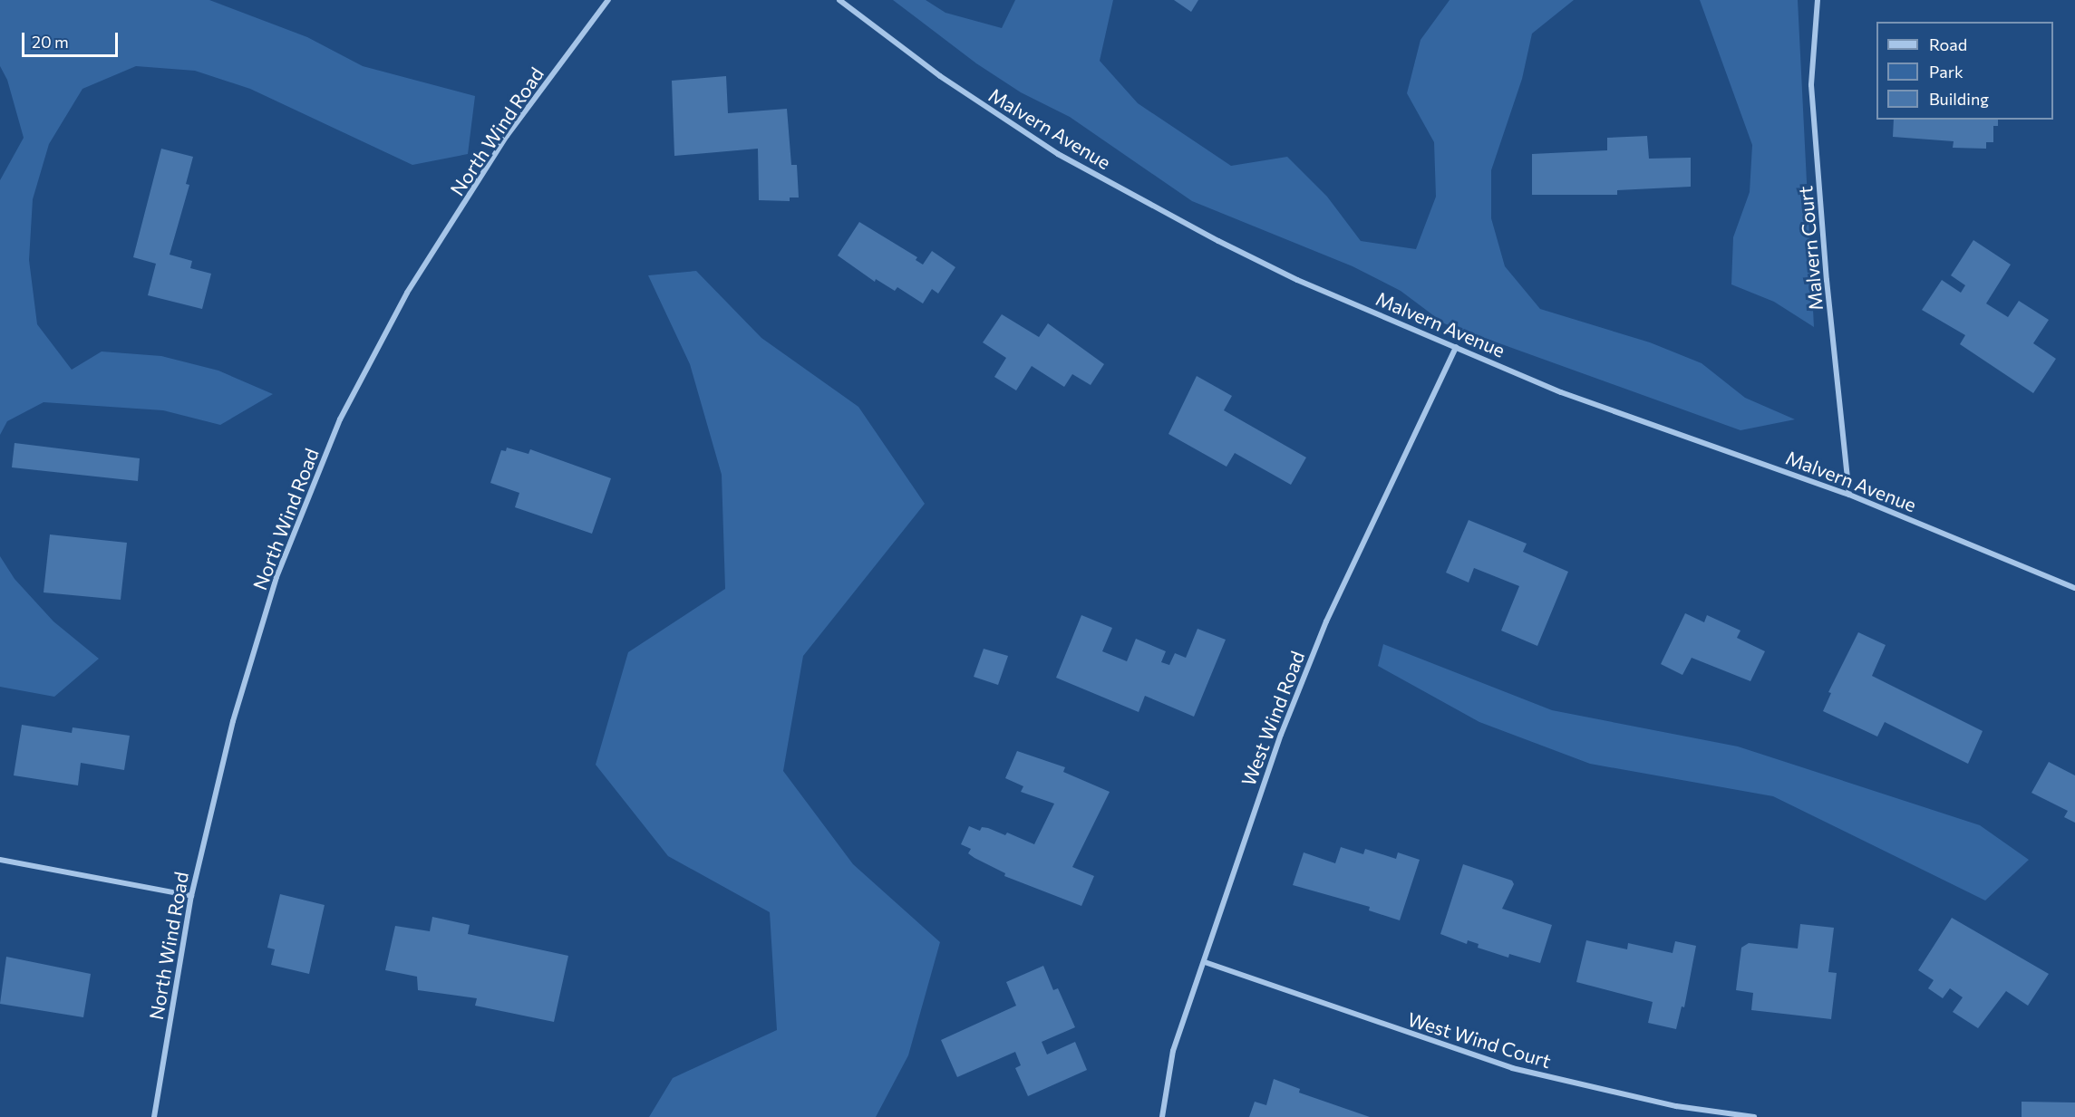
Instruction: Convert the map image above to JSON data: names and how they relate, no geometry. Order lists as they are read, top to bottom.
{
  "streets": {
    "street": [
      "Malvern Avenue",
      "North Wind Road",
      "Malvern Court",
      "West Wind Road",
      "West Wind Court"
    ]
  },
  "crossings": [
    ["Malvern Avenue", "Malvern Court"],
    ["Malvern Avenue", "West Wind Road"],
    ["West Wind Road", "West Wind Court"]
  ],
  "legend": ["Road", "Park", "Building"],
  "scale_bar": "20 m"
}
